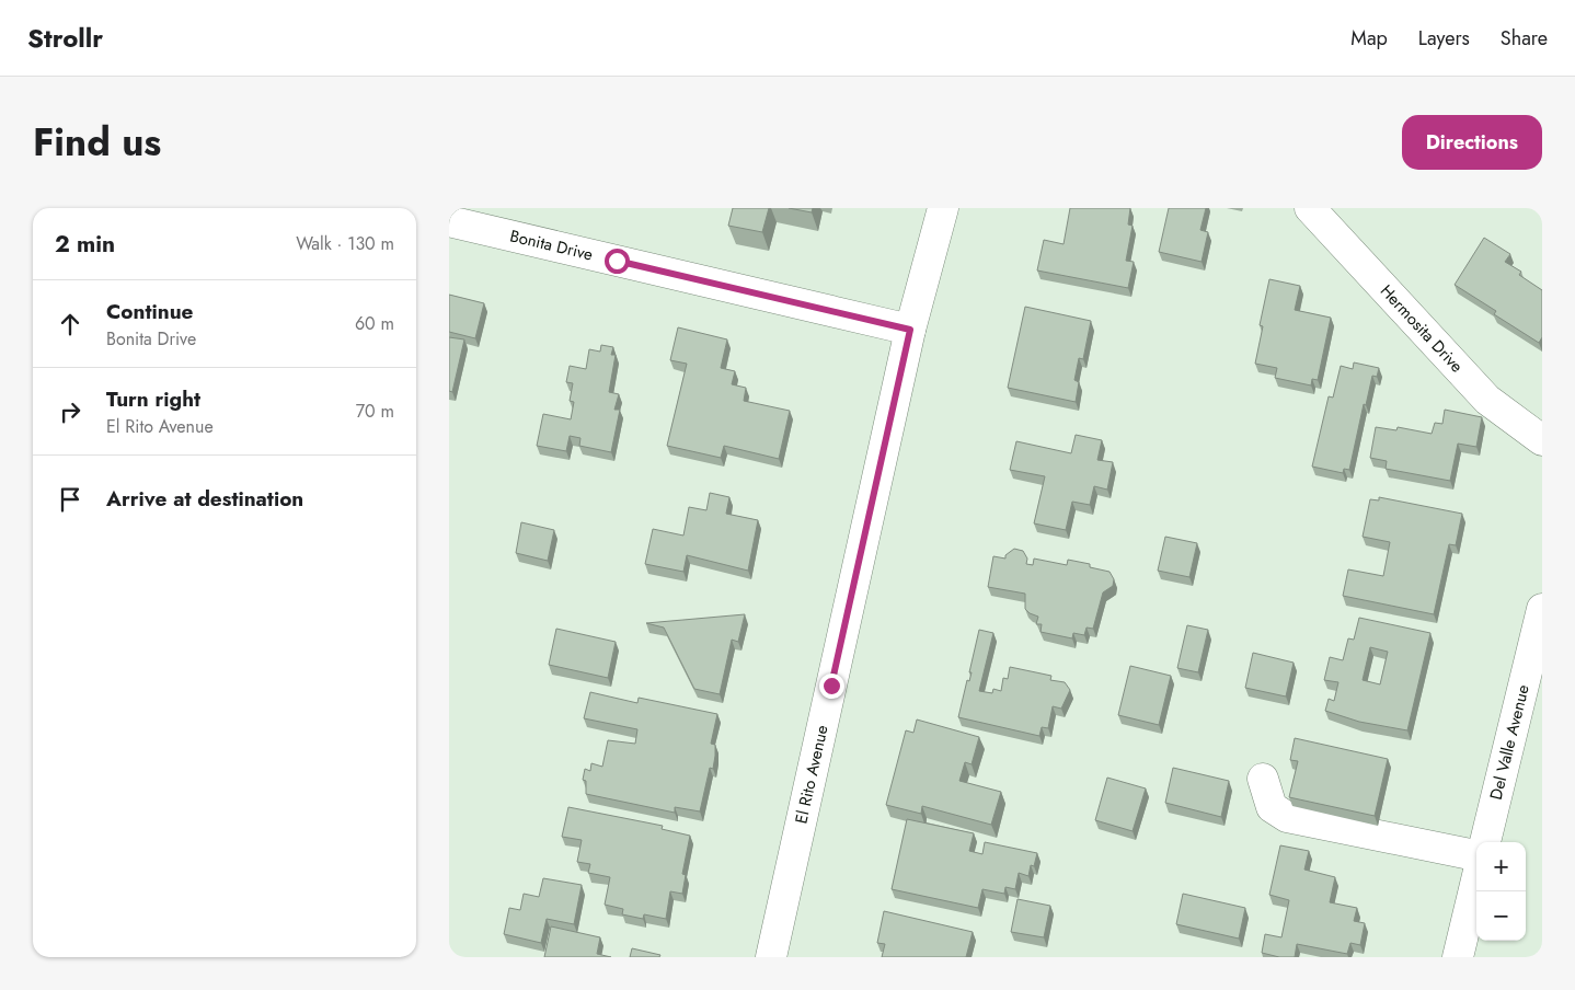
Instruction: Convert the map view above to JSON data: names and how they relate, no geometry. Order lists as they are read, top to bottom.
{
  "streets": {
    "street": [
      "Bonita Drive",
      "Hermosita Drive",
      "Del Valle Avenue",
      "El Rito Avenue"
    ]
  },
  "crossings": [
    ["Bonita Drive", "El Rito Avenue"]
  ],
  "page": {
    "header": "Strollr",
    "nav": ["Map", "Layers", "Share"],
    "title": "Find us",
    "buttons": "Directions",
    "heading": ["2 min", "Walk · 130 m"],
    "list": [
      ["Continue", "Bonita Drive", "60 m"],
      ["Turn right", "El Rito Avenue", "70 m"],
      "Arrive at destination"
    ],
    "map_buttons": ["+", "−"]
  }
}
